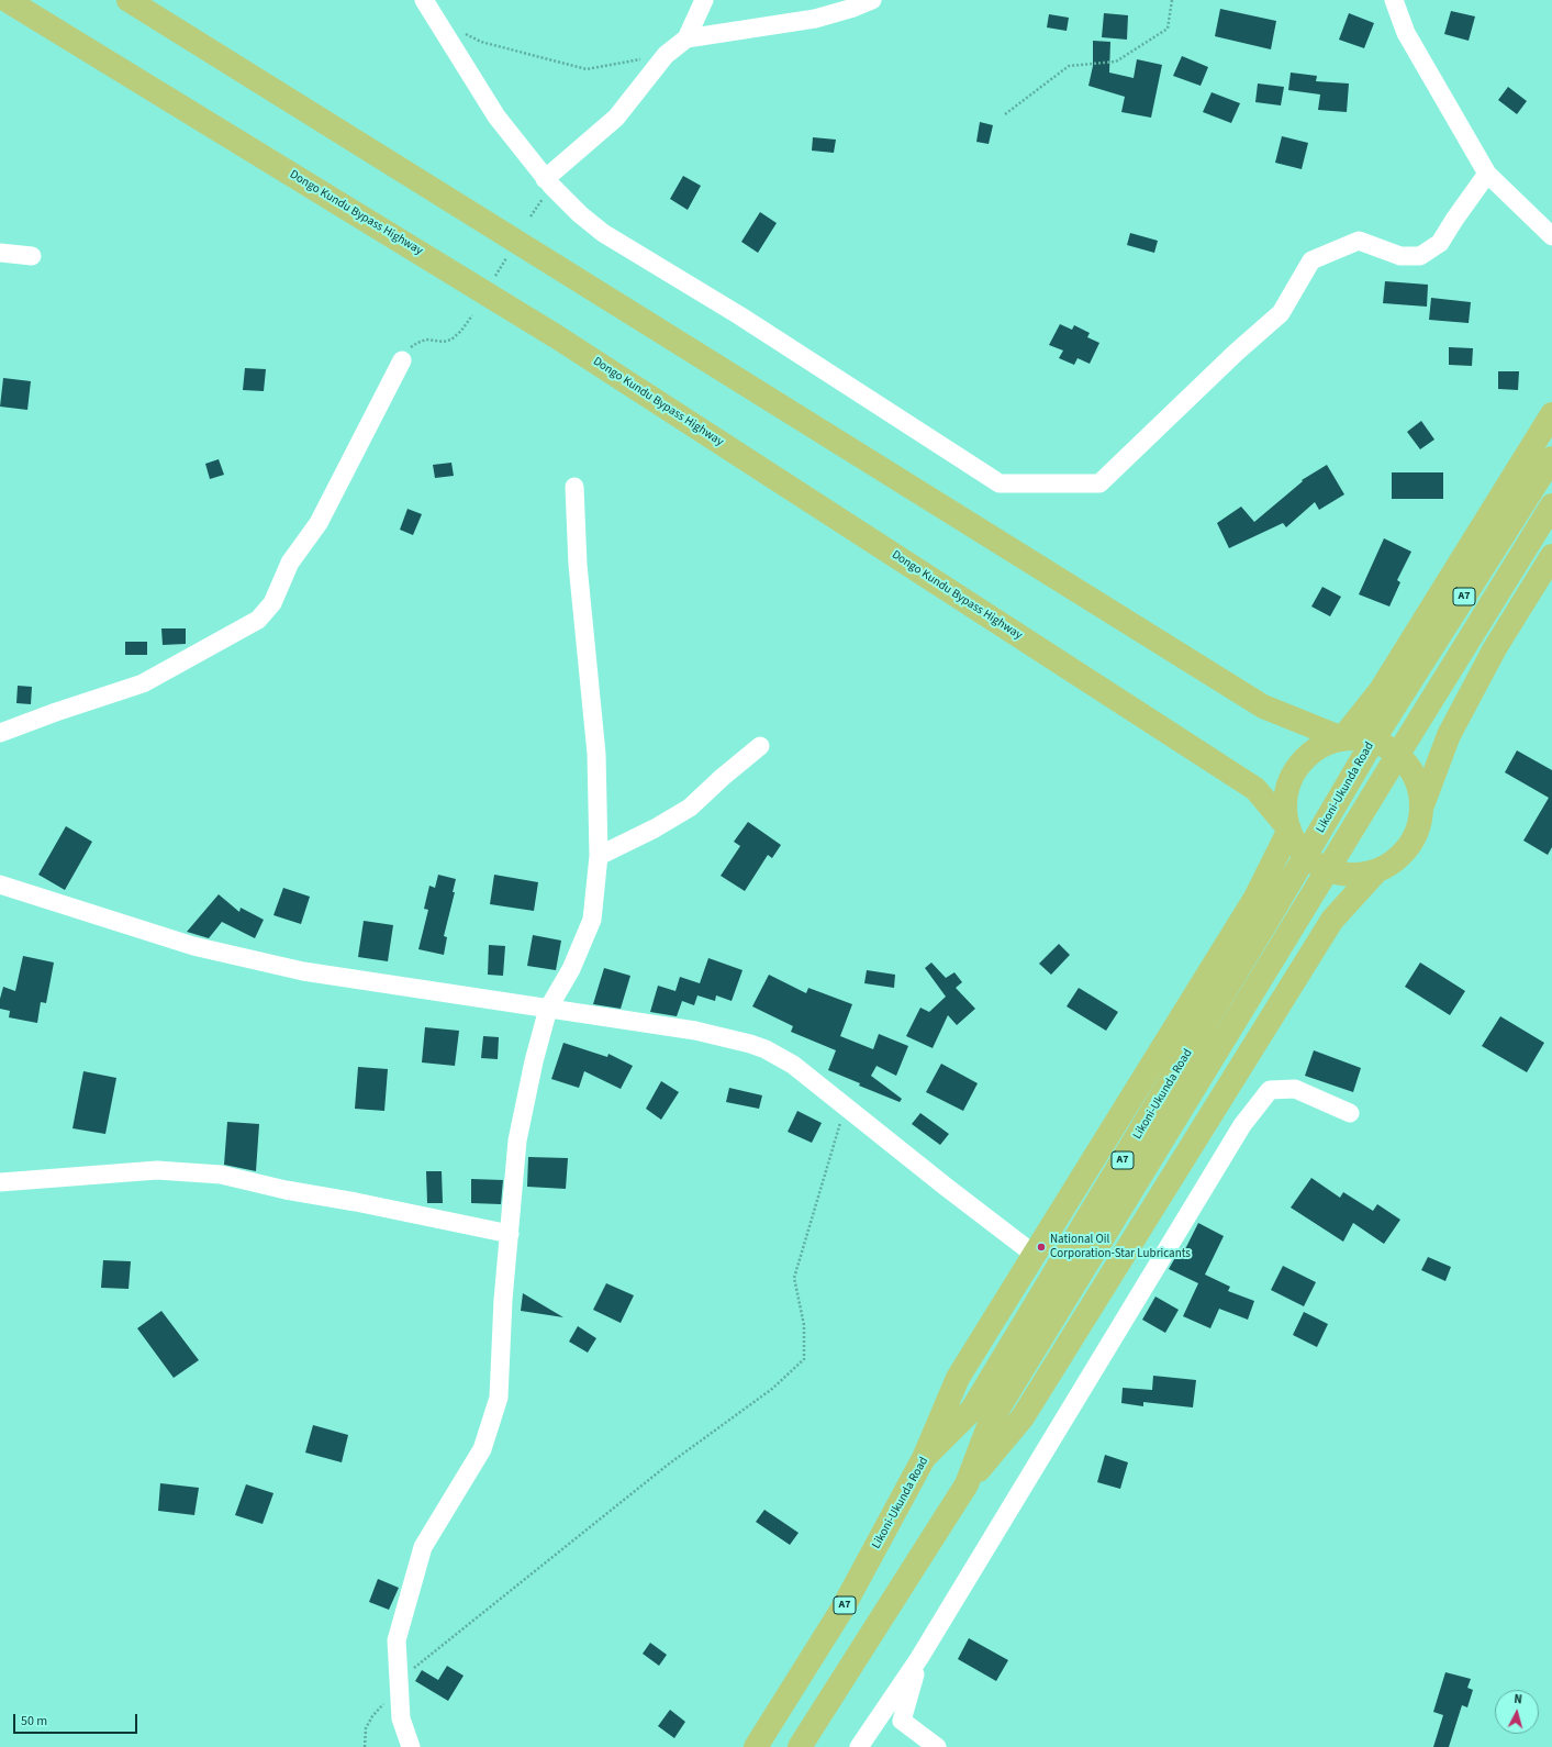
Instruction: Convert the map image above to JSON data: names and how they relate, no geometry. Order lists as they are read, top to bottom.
{
  "streets": {
    "highway": ["Dongo Kundu Bypass Highway", "A7", "Likoni-Ukunda Road"]
  },
  "places": ["National Oil Corporation-Star Lubricants"],
  "scale_bar": "50 m",
  "north": "top"
}
